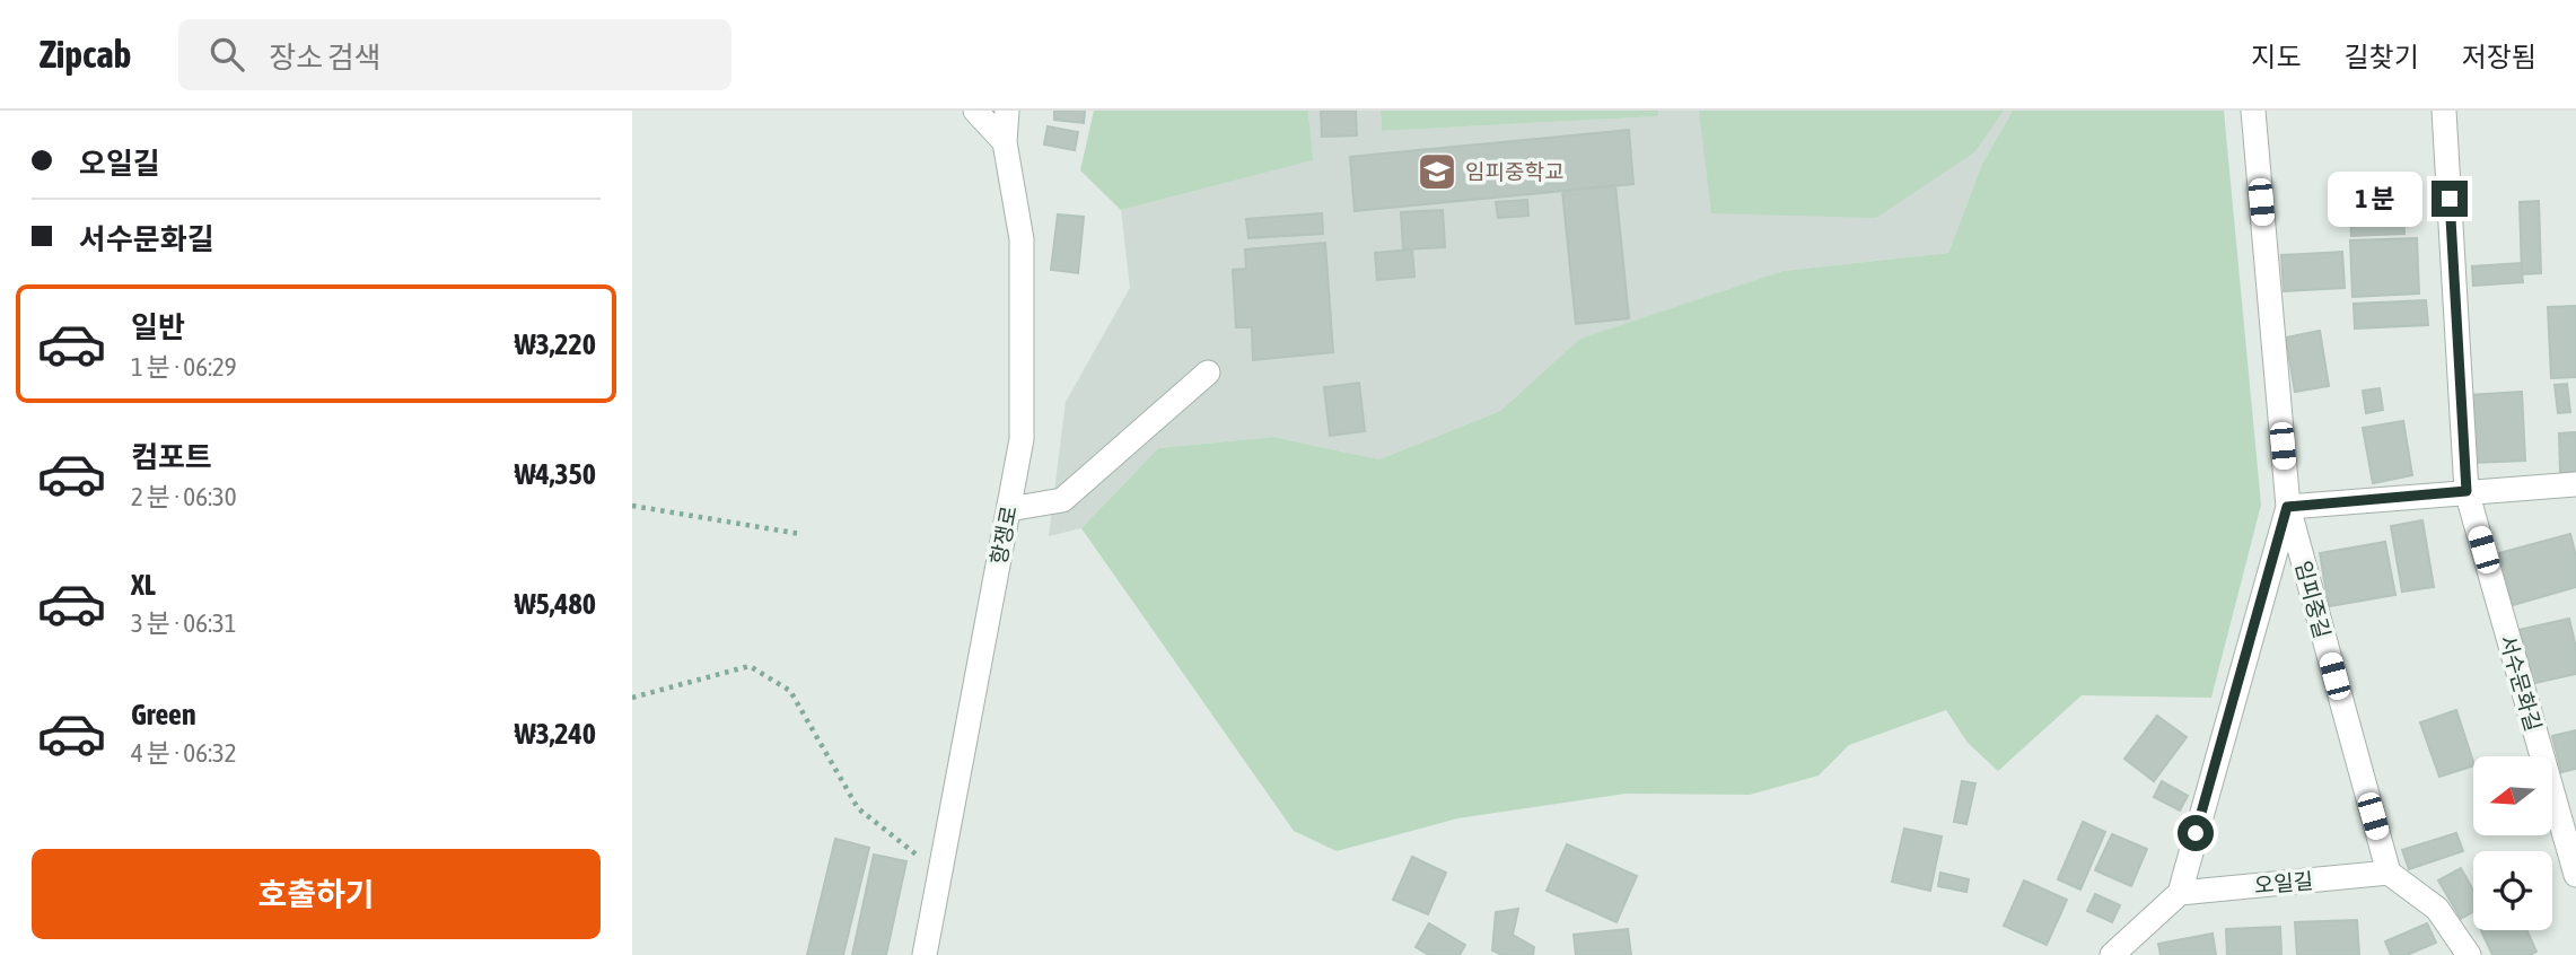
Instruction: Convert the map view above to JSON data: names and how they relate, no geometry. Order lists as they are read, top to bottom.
{
  "streets": {
    "street": [
      "항쟁로",
      "임피중길",
      "서수문화길",
      "오일길"
    ]
  },
  "crossings": [
    ["임피중길", "오일길"]
  ],
  "places": {
    "school or university": ["임피중학교"]
  },
  "north": "left",
  "page": {
    "header": "Zipcab",
    "search": "장소 검색",
    "nav": ["지도", "길찾기", "저장됨"],
    "banner": ["오일길", "서수문화길"],
    "bubble": "1 분",
    "list": [
      {
        "name": "일반",
        "note": "1 분 · 06:29",
        "value": "₩3,220"
      },
      {
        "name": "컴포트",
        "note": "2 분 · 06:30",
        "value": "₩4,350"
      },
      {
        "name": "XL",
        "note": "3 분 · 06:31",
        "value": "₩5,480"
      },
      {
        "name": "Green",
        "note": "4 분 · 06:32",
        "value": "₩3,240"
      }
    ],
    "buttons": "호출하기"
  }
}
